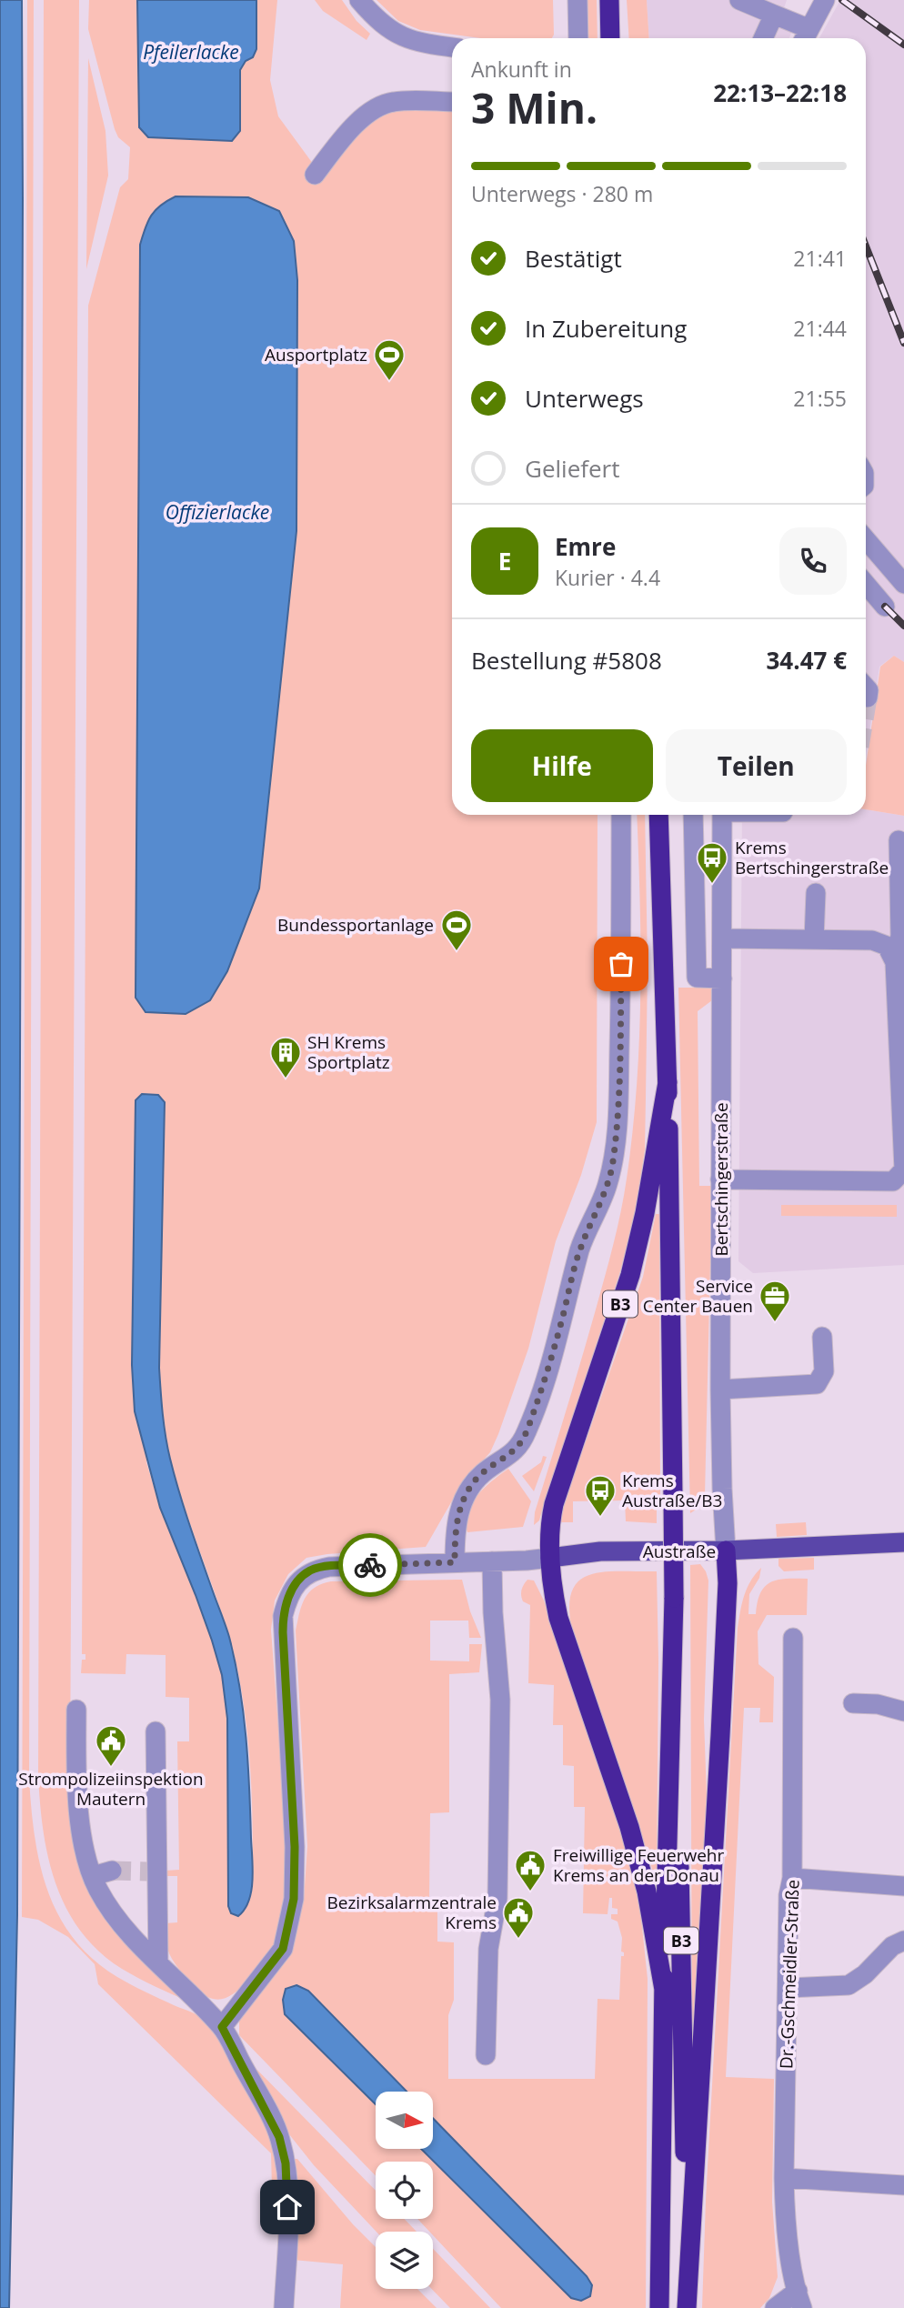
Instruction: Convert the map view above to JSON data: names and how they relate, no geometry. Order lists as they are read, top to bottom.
{
  "streets": {
    "highway": ["B3"],
    "main road": ["Austraße"],
    "street": ["Bertschingerstraße", "Dr.-Gschmeidler-Straße"]
  },
  "crossings": [
    ["Bertschingerstraße", "Austraße"],
    ["B3", "Austraße"]
  ],
  "water": ["Pfeilerlacke", "Offizierlacke"],
  "places": {
    "sports": ["Ausportplatz", "Bundessportanlage"],
    "bus stop": ["Krems Bertschingerstraße", "Krems Austraße/B3"],
    "building": ["SH Krems Sportplatz"],
    "office": ["Service Center Bauen"],
    "public building": ["Strompolizeiinspektion Mautern", "Freiwillige Feuerwehr Krems an der Donau", "Bezirksalarmzentrale Krems"]
  },
  "north": "right",
  "page": {
    "heading": ["3 Min.", "Ankunft in", "22:13–22:18"],
    "panel": [
      "Emre",
      "Kurier · 4.4",
      "Bestellung #5808",
      "34.47 €"
    ],
    "bar": "Unterwegs · 280 m",
    "list": [
      ["Bestätigt", "21:41"],
      ["In Zubereitung", "21:44"],
      ["Unterwegs", "21:55"],
      "Geliefert"
    ],
    "round": "E",
    "buttons": ["Hilfe", "Teilen"]
  }
}
